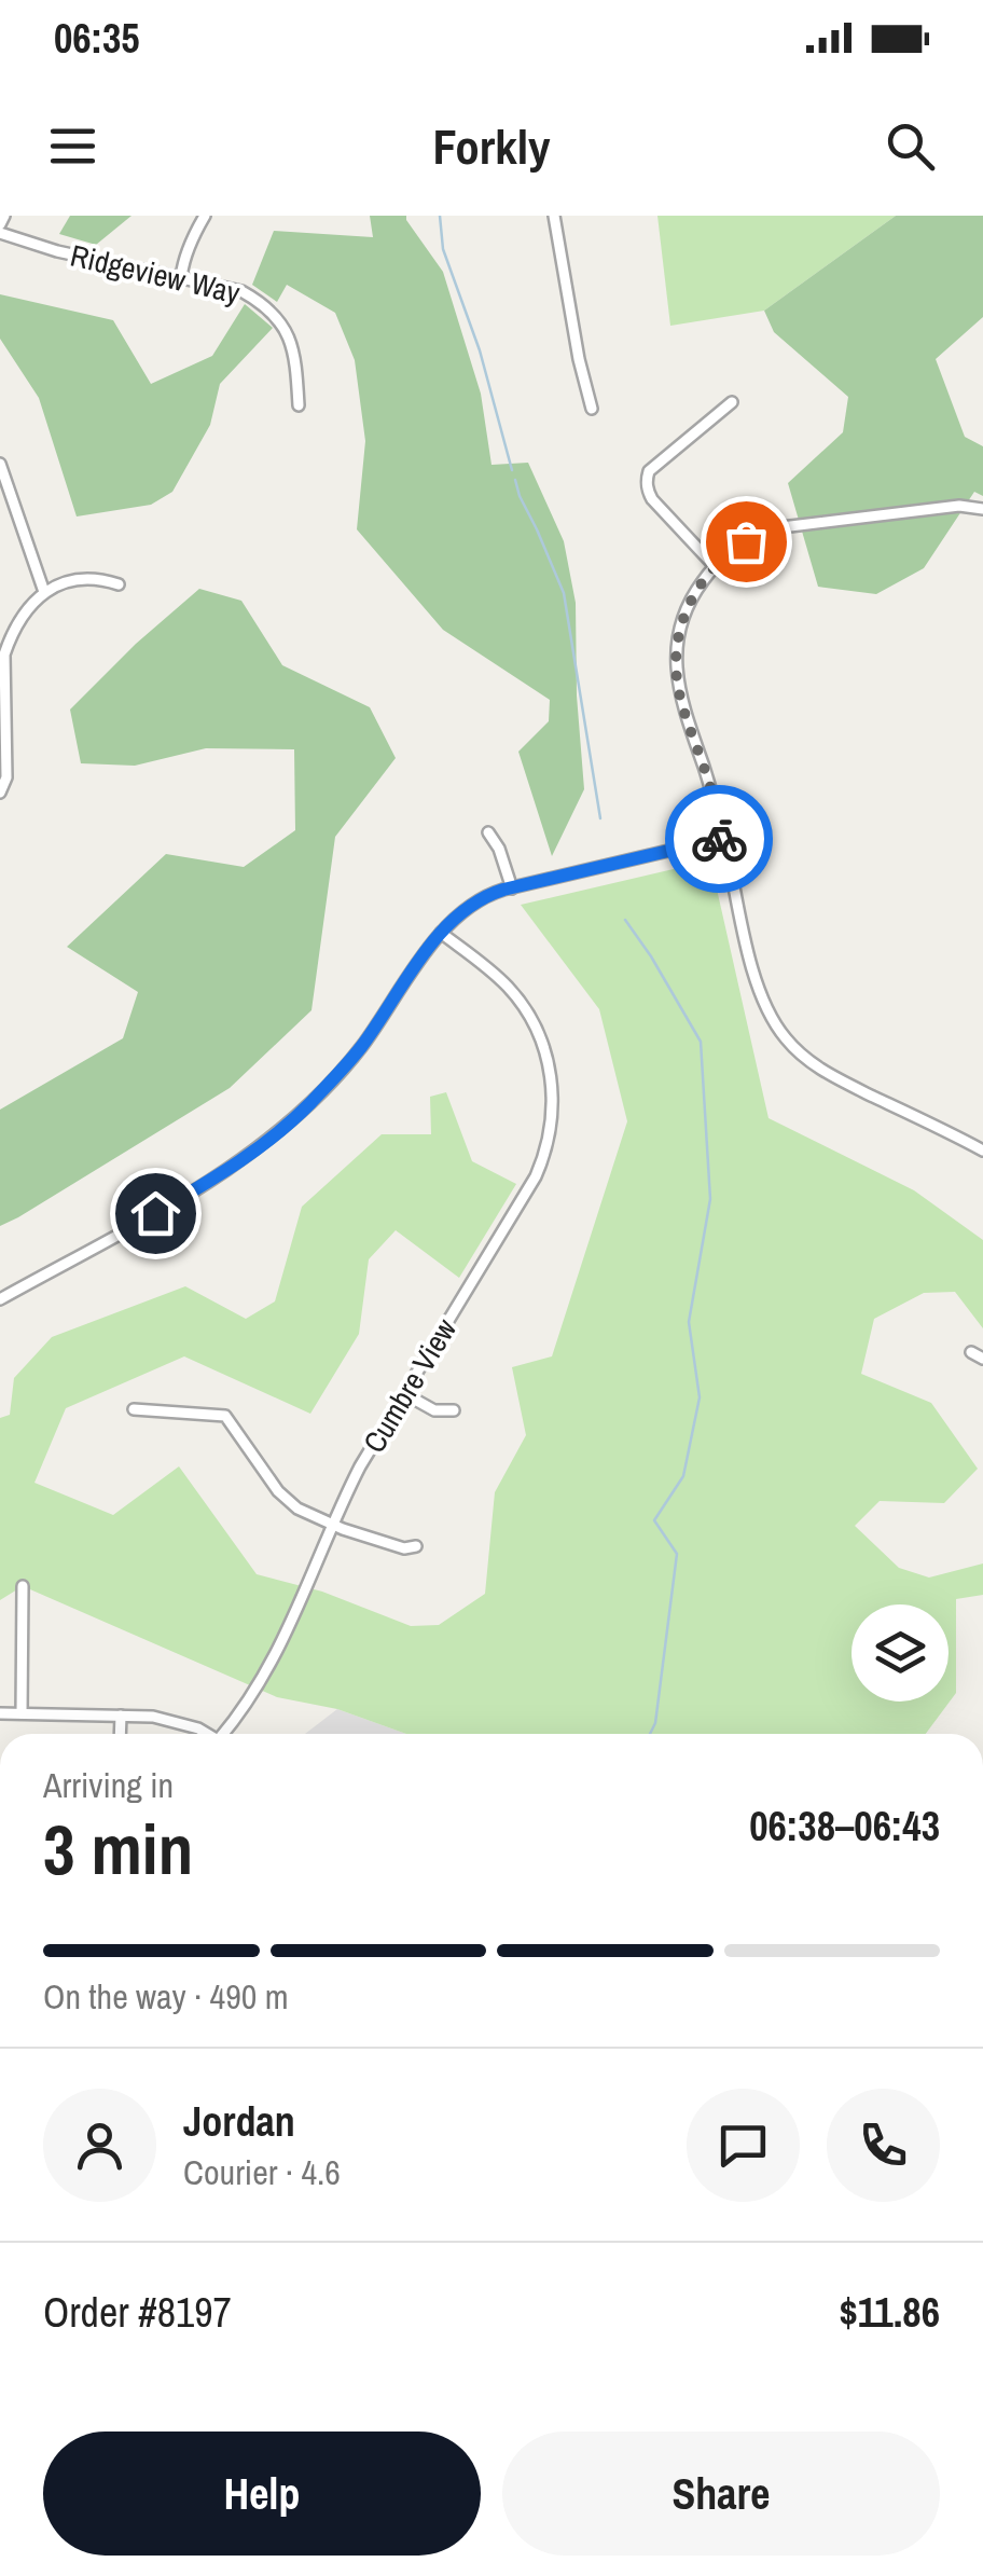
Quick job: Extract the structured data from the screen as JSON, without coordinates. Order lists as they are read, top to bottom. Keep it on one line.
{"streets":{"street":["Ridgeview Way","Cumbre View"]},"page":{"status":"06:35","header":"Forkly","heading":["3 min","Arriving in","06:38–06:43"],"panel":["Jordan","Courier · 4.6","Order #8197","$11.86"],"bar":"On the way · 490 m","buttons":["Help","Share"]}}
